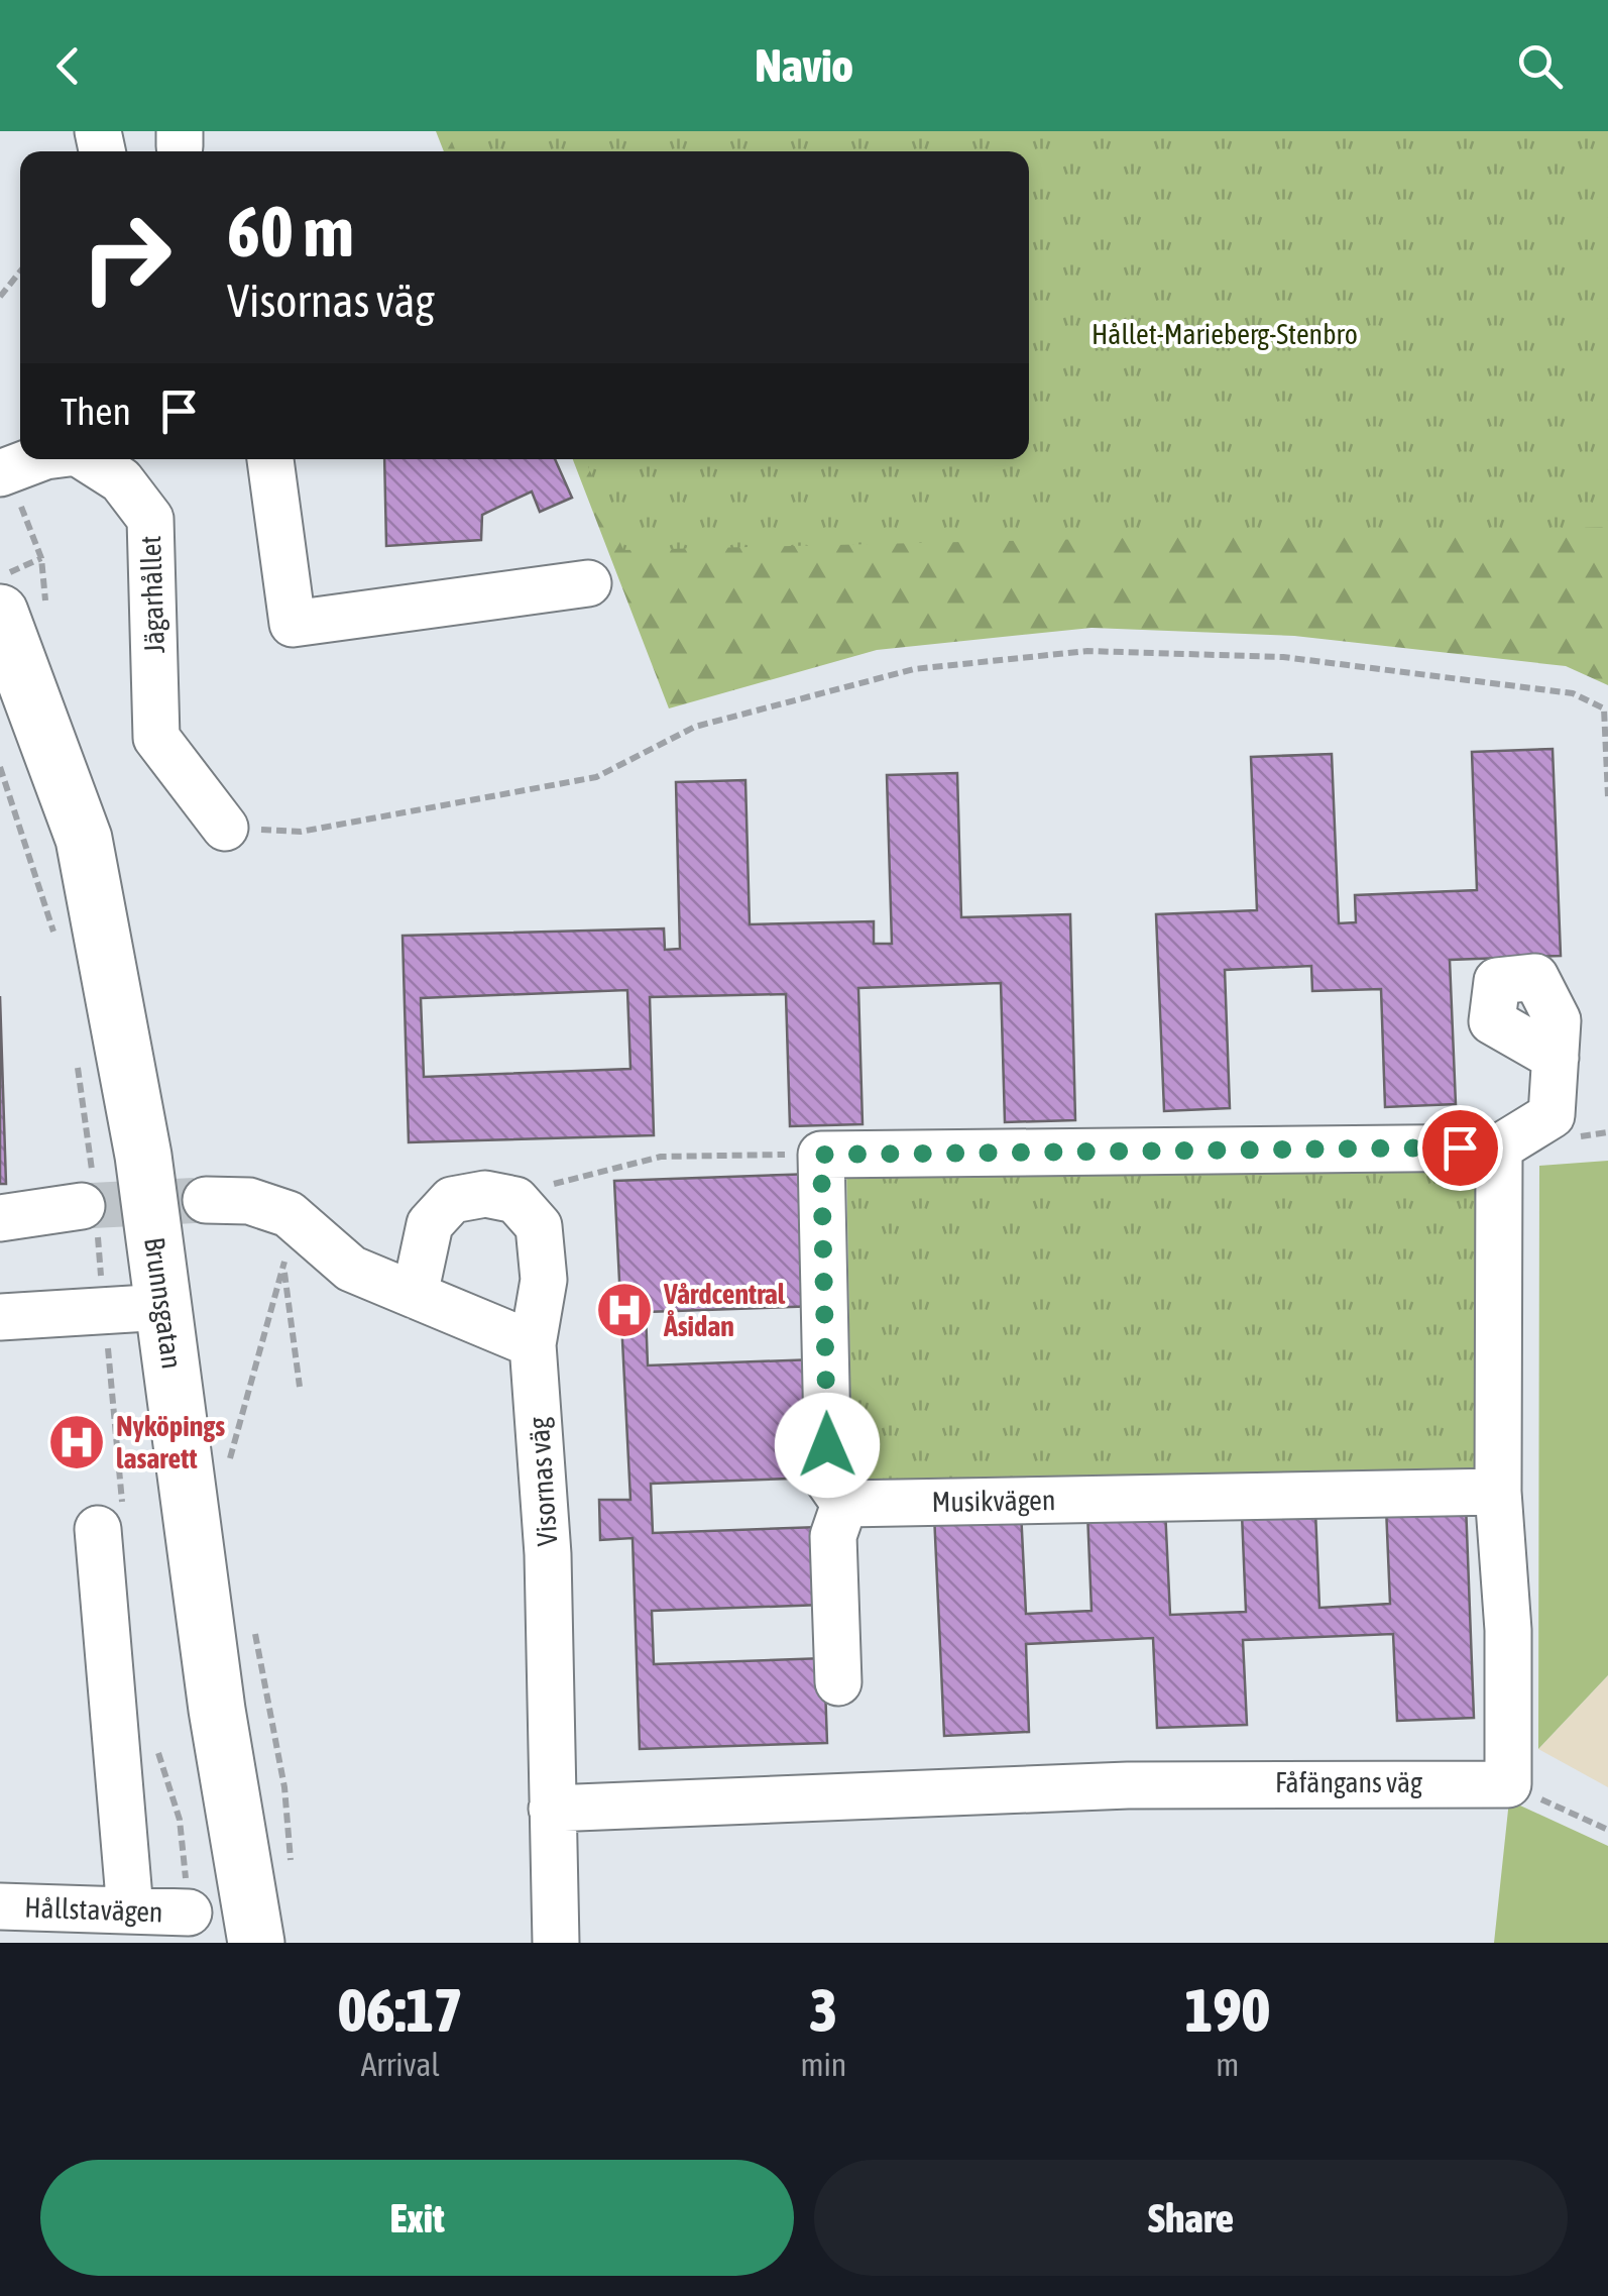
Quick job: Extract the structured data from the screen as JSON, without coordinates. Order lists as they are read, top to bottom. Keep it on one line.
{"streets":{"main road":["Brunnsgatan"],"street":["Jägarhållet","Visornas väg","Musikvägen","Fåfängans väg","Hållstavägen"]},"crossings":[["Visornas väg","Fåfängans väg"]],"parks":["Hållet-Marieberg-Stenbro"],"places":{"hospital":["Vårdcentral Åsidan","Nyköpings lasarett"]},"page":{"header":"Navio","turn":["60 m","Visornas väg"],"then":"Then","eta":["06:17","Arrival","3","min","190","m"],"buttons":["Exit","Share"]}}
